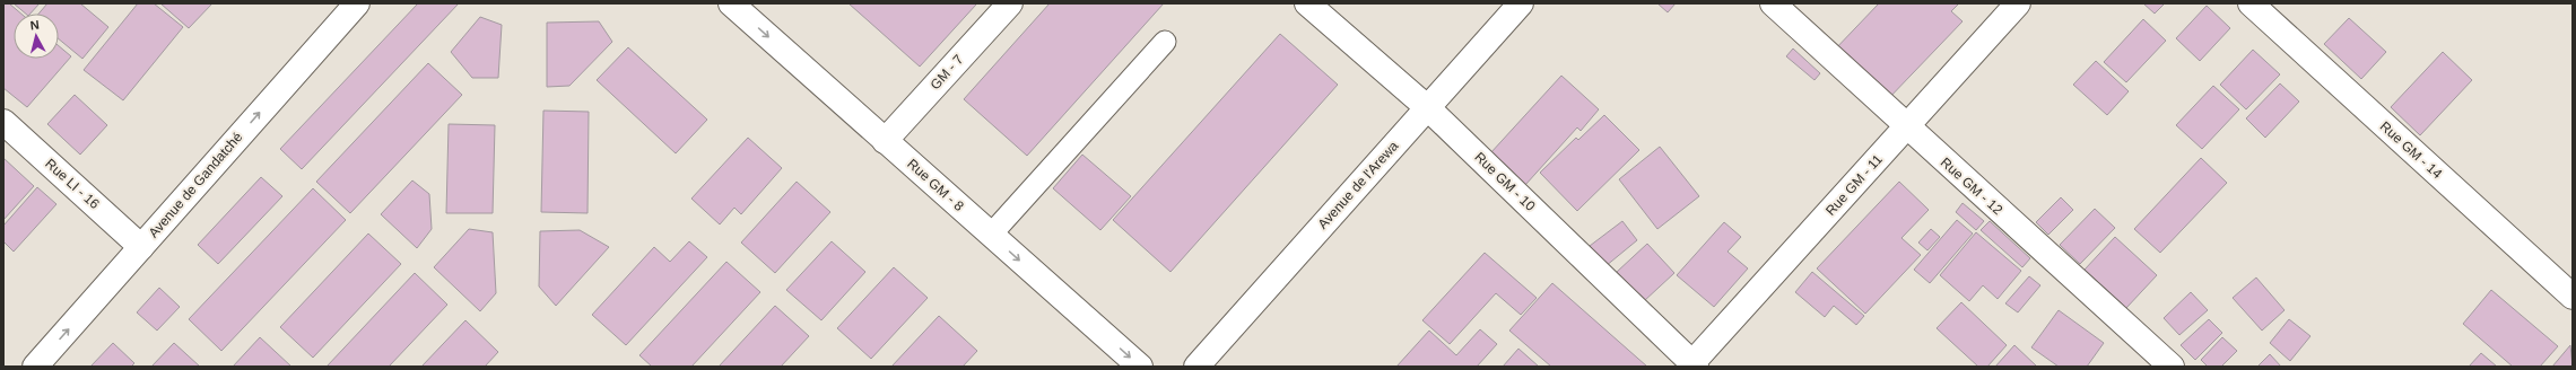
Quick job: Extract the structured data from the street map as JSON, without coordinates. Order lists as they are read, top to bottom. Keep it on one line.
{"streets":{"street":["GM - 7","Rue GM - 14","Rue GM - 10","Rue LI - 16","Avenue de Gandatché","Rue GM - 8","Avenue de l'Arewa","Rue GM - 11","Rue GM - 12"]},"crossings":[["GM - 7","Rue GM - 8"],["Rue GM - 10","Avenue de l'Arewa"],["Rue GM - 10","Rue GM - 11"],["Rue LI - 16","Avenue de Gandatché"],["Rue GM - 11","Rue GM - 12"]],"one_way":["Avenue de Gandatché","Rue GM - 8"],"north":"top"}
